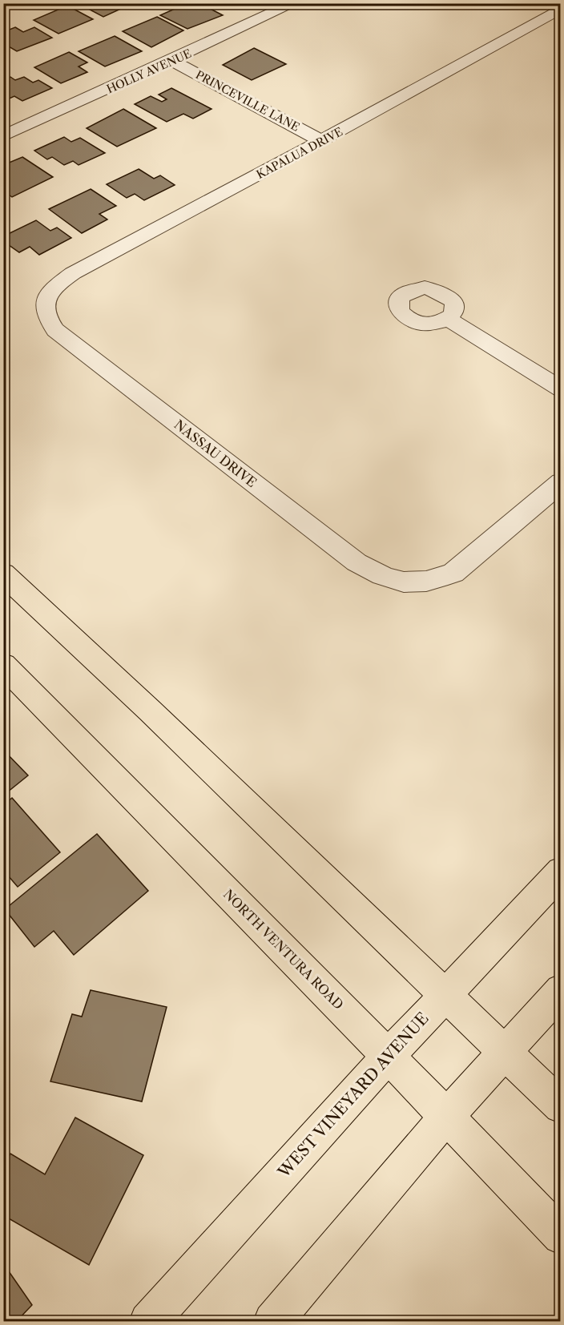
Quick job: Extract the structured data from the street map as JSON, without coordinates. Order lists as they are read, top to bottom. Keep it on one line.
{"streets":{"main road":["NORTH VENTURA ROAD","WEST VINEYARD AVENUE"],"street":["HOLLY AVENUE","PRINCEVILLE LANE","KAPALUA DRIVE","NASSAU DRIVE"]},"crossings":[["HOLLY AVENUE","PRINCEVILLE LANE"],["PRINCEVILLE LANE","KAPALUA DRIVE"],["KAPALUA DRIVE","NASSAU DRIVE"],["NORTH VENTURA ROAD","WEST VINEYARD AVENUE"]]}
